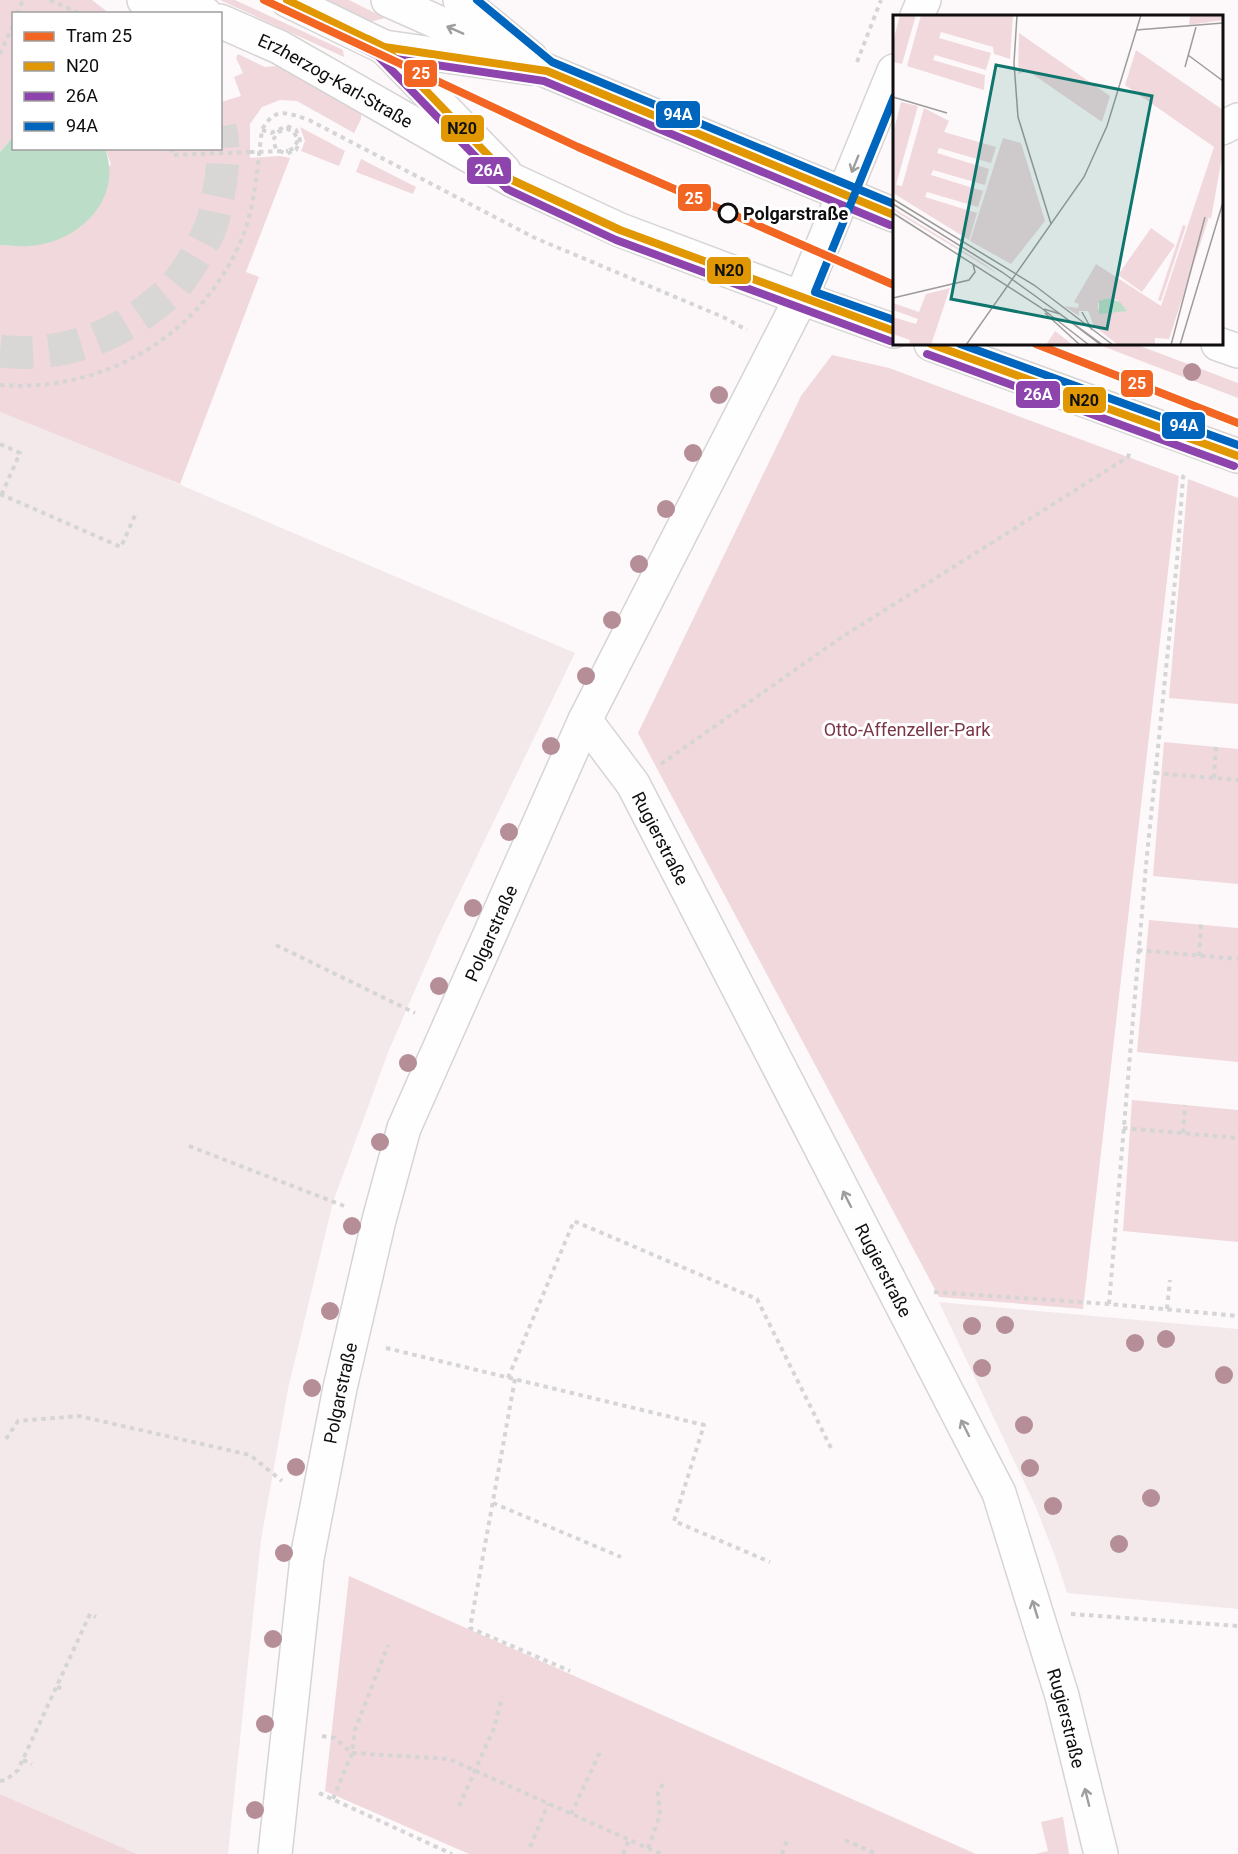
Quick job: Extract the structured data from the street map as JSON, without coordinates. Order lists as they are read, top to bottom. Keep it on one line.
{"streets":{"main road":["Erzherzog-Karl-Straße","Rugierstraße","Polgarstraße"]},"crossings":[["Erzherzog-Karl-Straße","Polgarstraße"],["Rugierstraße","Polgarstraße"]],"one_way":["Rugierstraße"],"parks":["Otto-Affenzeller-Park"],"places":["Polgarstraße"],"lines":["tram line 25","transit line N20","transit line 94A","transit line 26A"],"legend":["Tram 25","N20","26A","94A"]}
